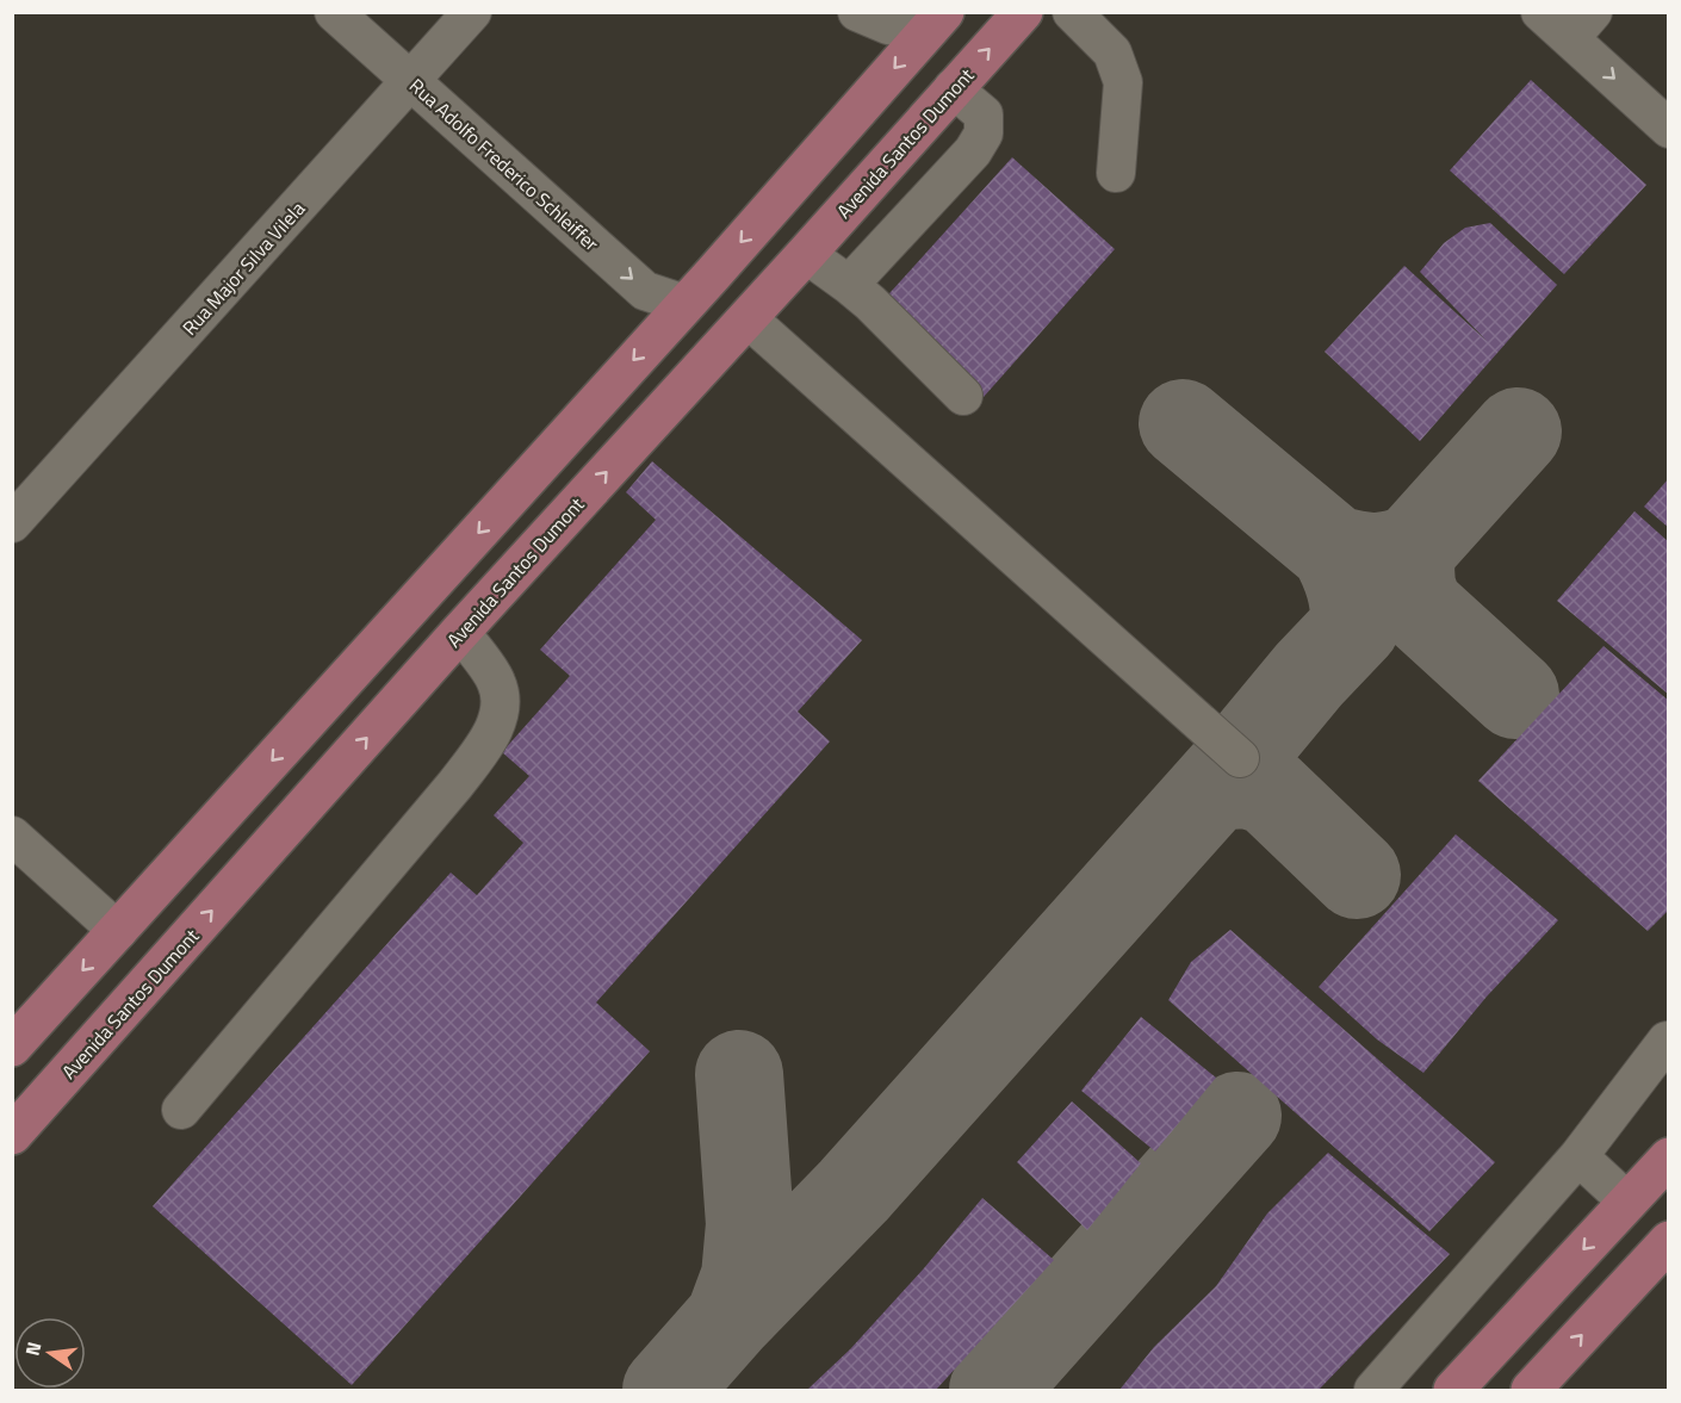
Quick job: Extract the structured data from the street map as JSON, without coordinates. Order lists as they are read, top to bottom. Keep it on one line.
{"streets":{"main road":["Avenida Santos Dumont"],"street":["Rua Adolfo Frederico Schleiffer","Rua Major Silva Vilela"]},"crossings":[["Rua Adolfo Frederico Schleiffer","Rua Major Silva Vilela"]],"one_way":["Rua Adolfo Frederico Schleiffer"],"north":"left"}
